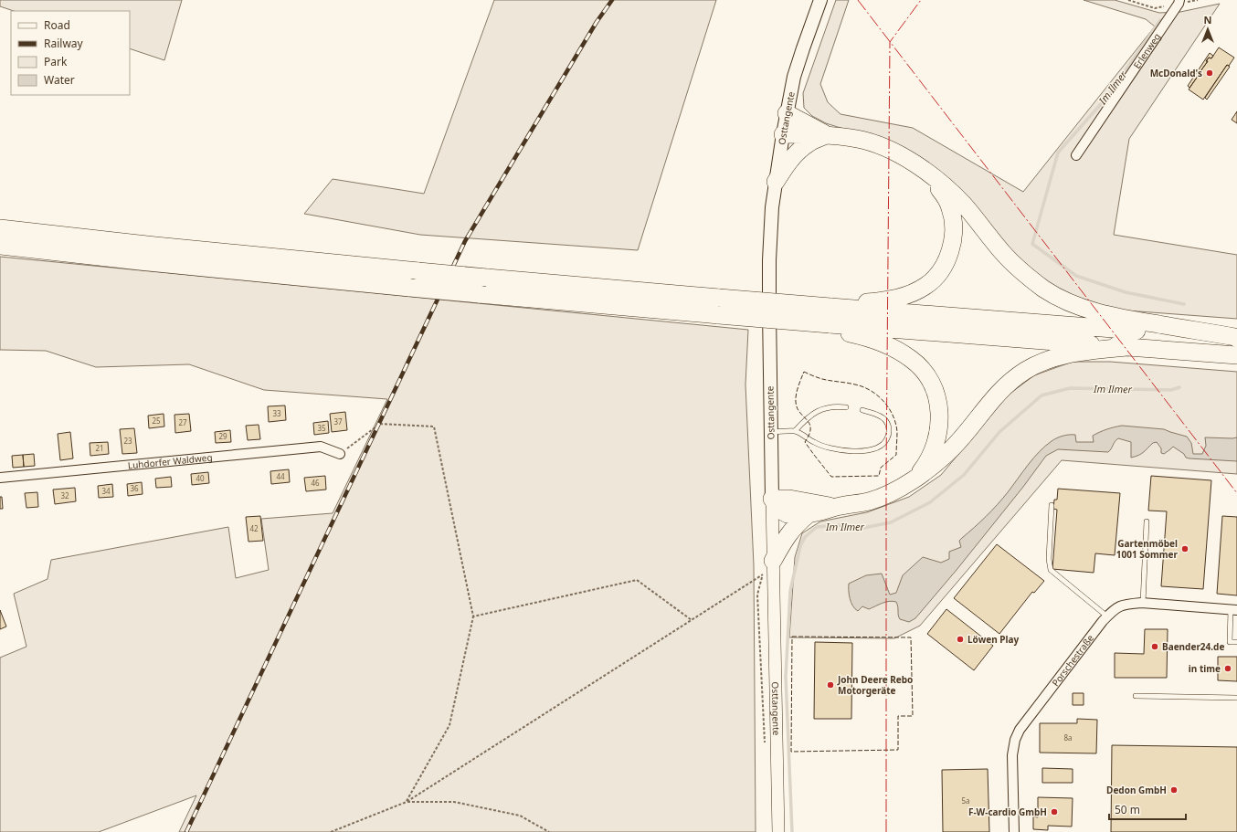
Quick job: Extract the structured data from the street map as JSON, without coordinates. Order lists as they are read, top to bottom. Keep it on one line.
{"streets":{"main road":["Osttangente"],"street":["Erlenweg","Luhdorfer Waldweg","Porschestraße"]},"water":["Im Ilmer"],"places":["McDonald's","Gartenmöbel 1001 Sommer","Löwen Play","Baender24.de","in time","John Deere Rebo Motorgeräte","Dedon GmbH","F-W-cardio GmbH"],"house_numbers":["33","25","37","27","35","29","23","21","44","40","46","36","34","32","42","8a","5a"],"legend":["Road","Railway","Park","Water"],"scale_bar":"50 m","north":"top"}
